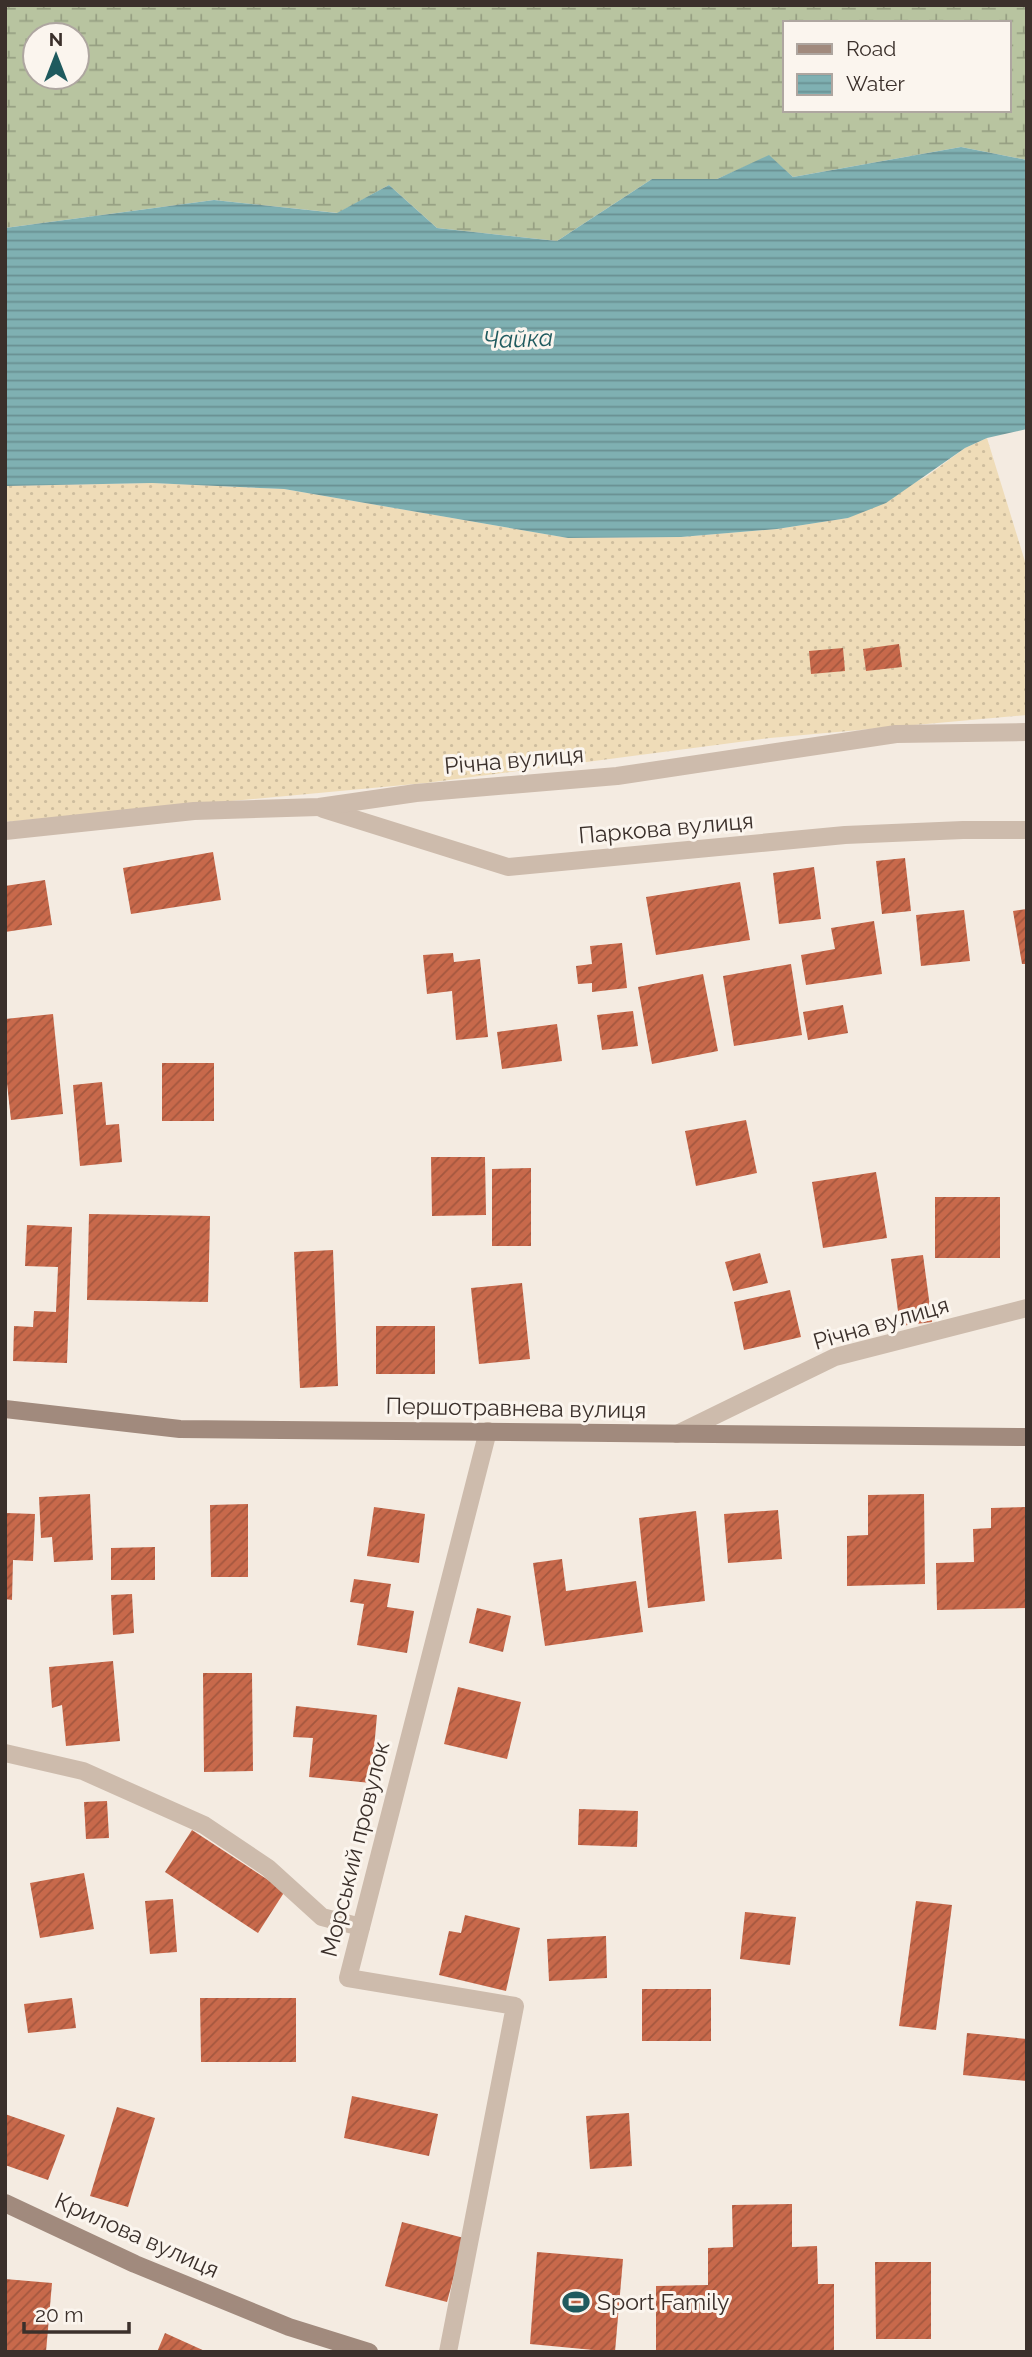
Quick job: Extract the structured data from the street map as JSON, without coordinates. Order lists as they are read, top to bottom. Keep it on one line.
{"streets":{"street":["Річна вулиця","Паркова вулиця","Першотравнева вулиця","Морський провулок","Крилова вулиця"]},"crossings":[["Річна вулиця","Паркова вулиця"],["Річна вулиця","Першотравнева вулиця"],["Першотравнева вулиця","Морський провулок"]],"water":["Чайка"],"places":{"sports":["Sport Family"]},"legend":["Road","Water"],"scale_bar":"20 m","north":"top"}
